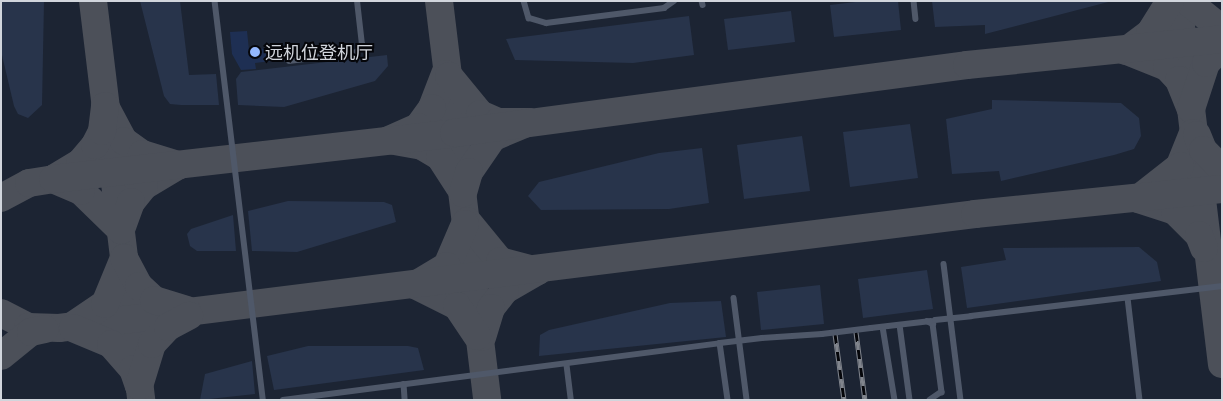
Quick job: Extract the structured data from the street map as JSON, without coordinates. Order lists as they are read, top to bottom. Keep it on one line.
{"places":["远机位登机厅"]}
